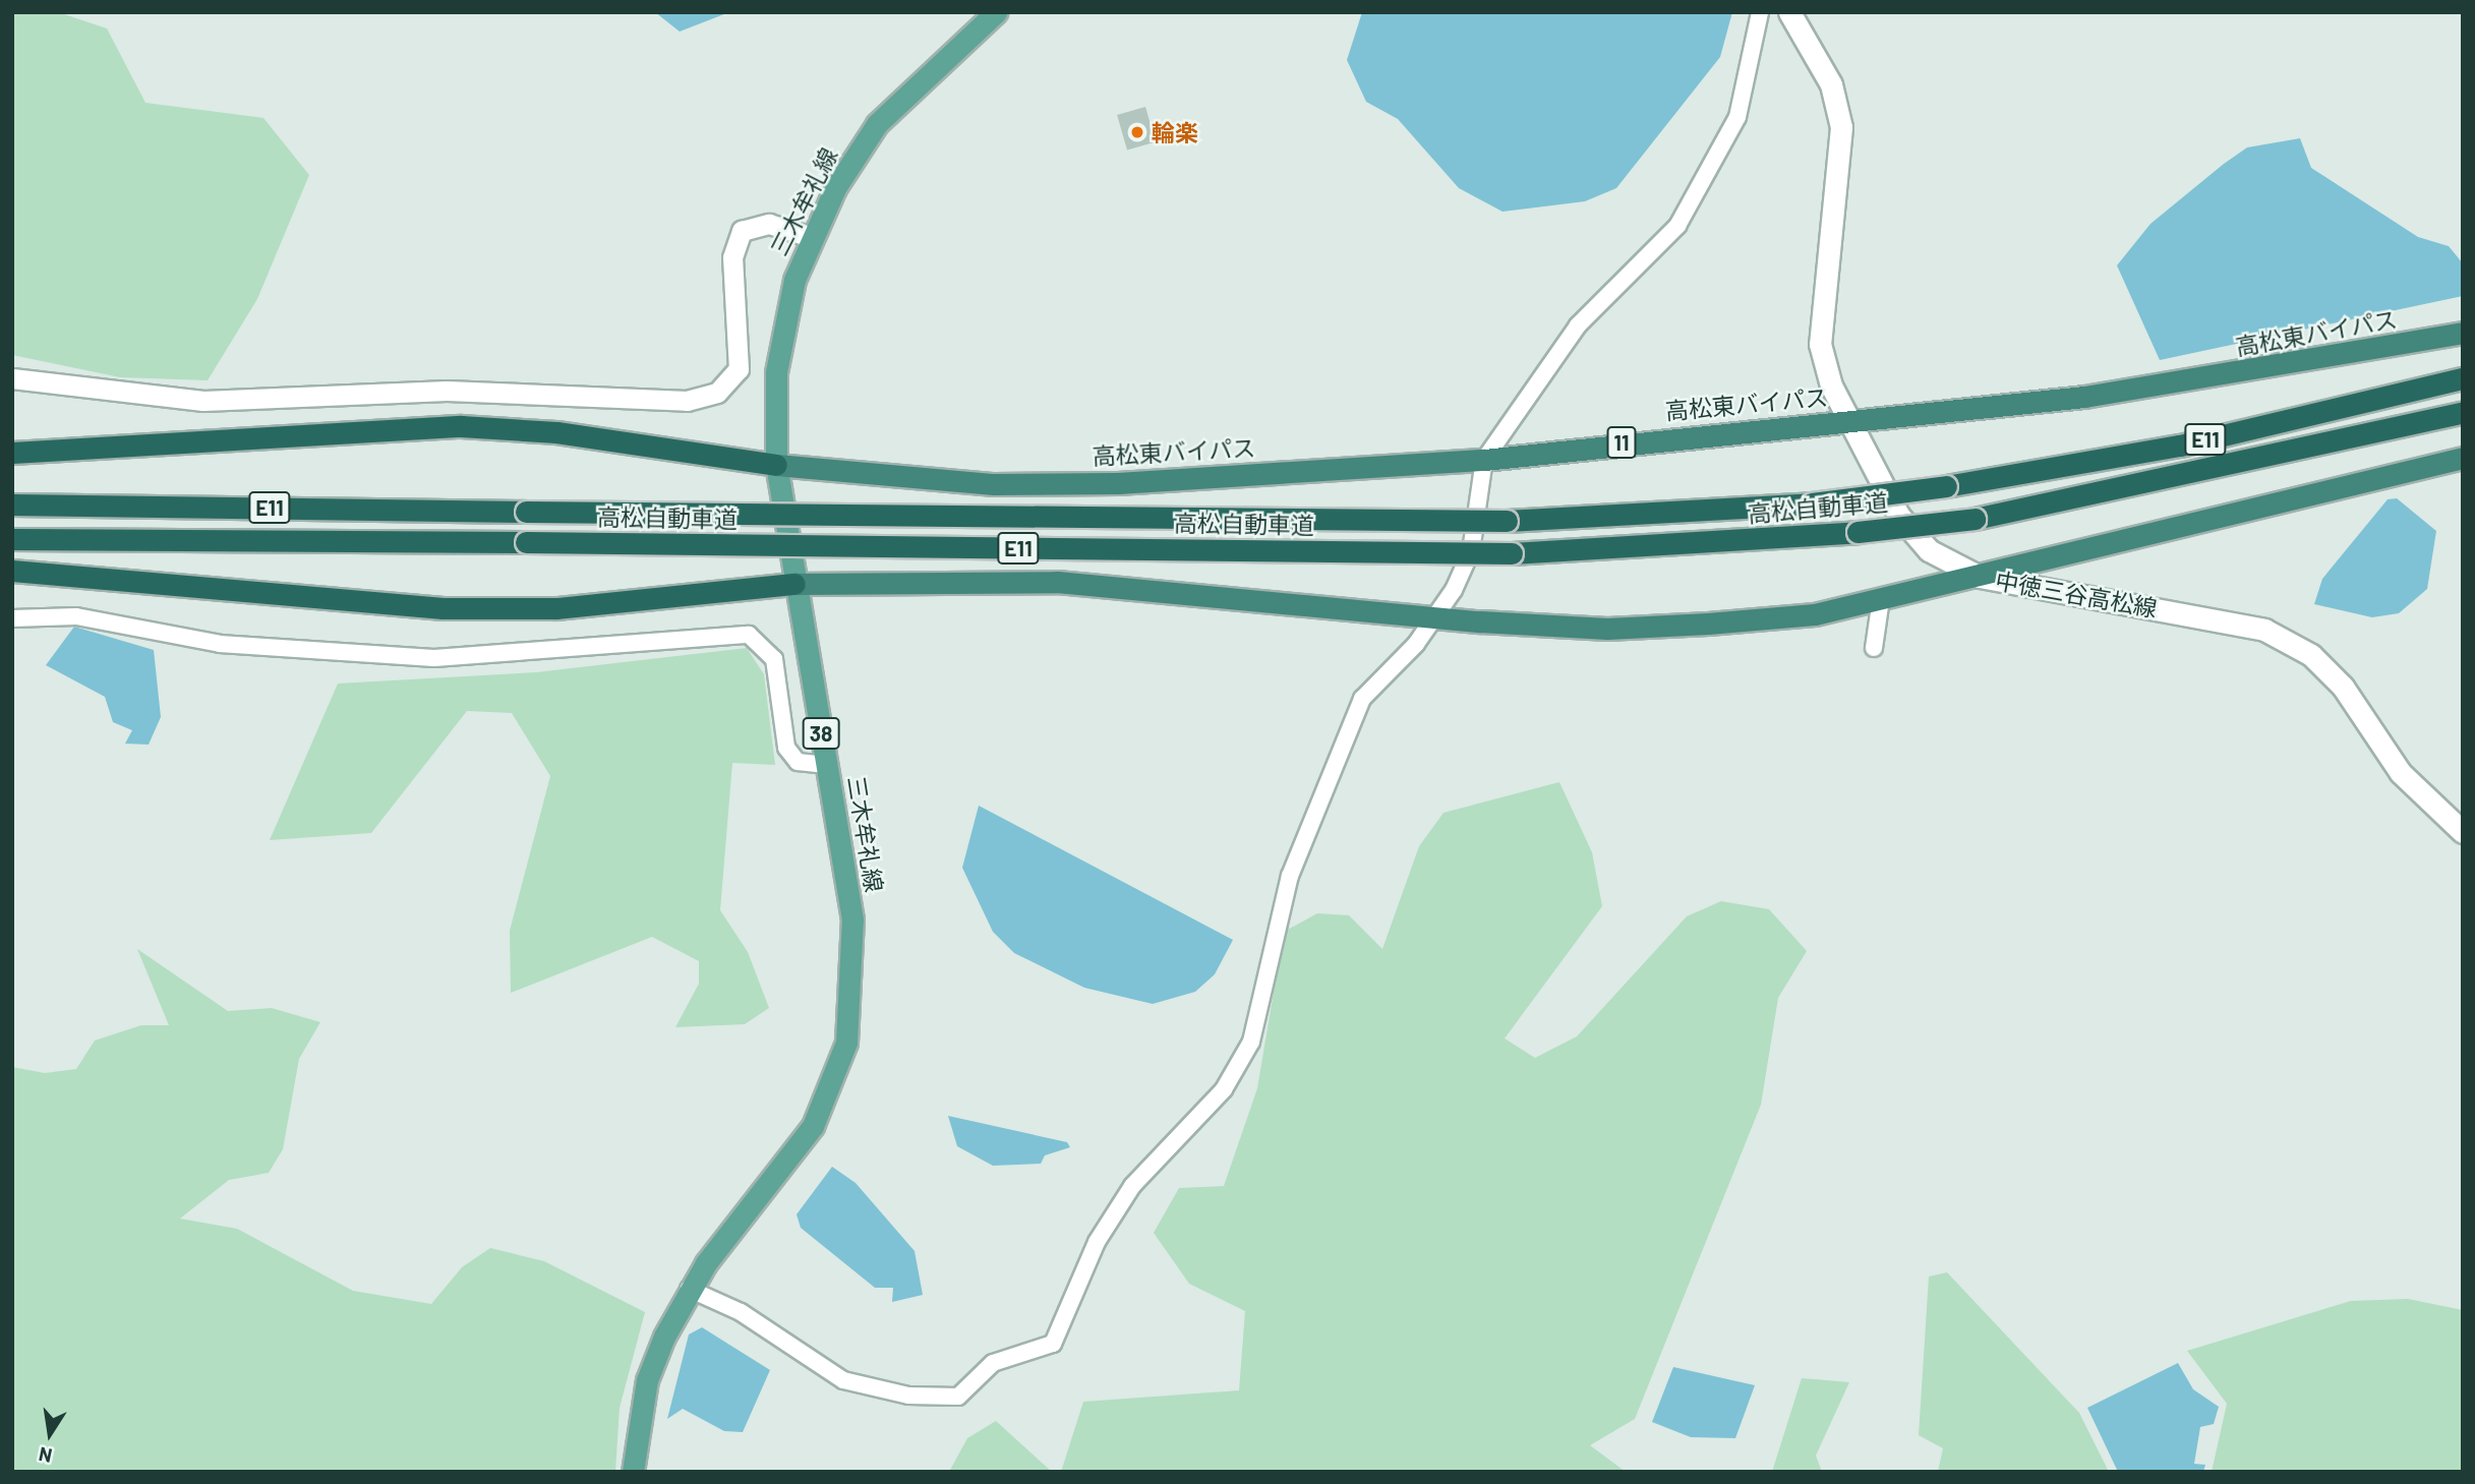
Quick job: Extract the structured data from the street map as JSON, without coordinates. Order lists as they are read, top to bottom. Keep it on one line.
{"streets":{"highway":["高松東バイパス","E11","11","高松自動車道"],"main road":["三木牟礼線","中徳三谷高松線","38"]},"crossings":[["三木牟礼線","高松東バイパス"],["高松東バイパス","中徳三谷高松線"]],"places":["輪楽"],"north":"bottom"}
